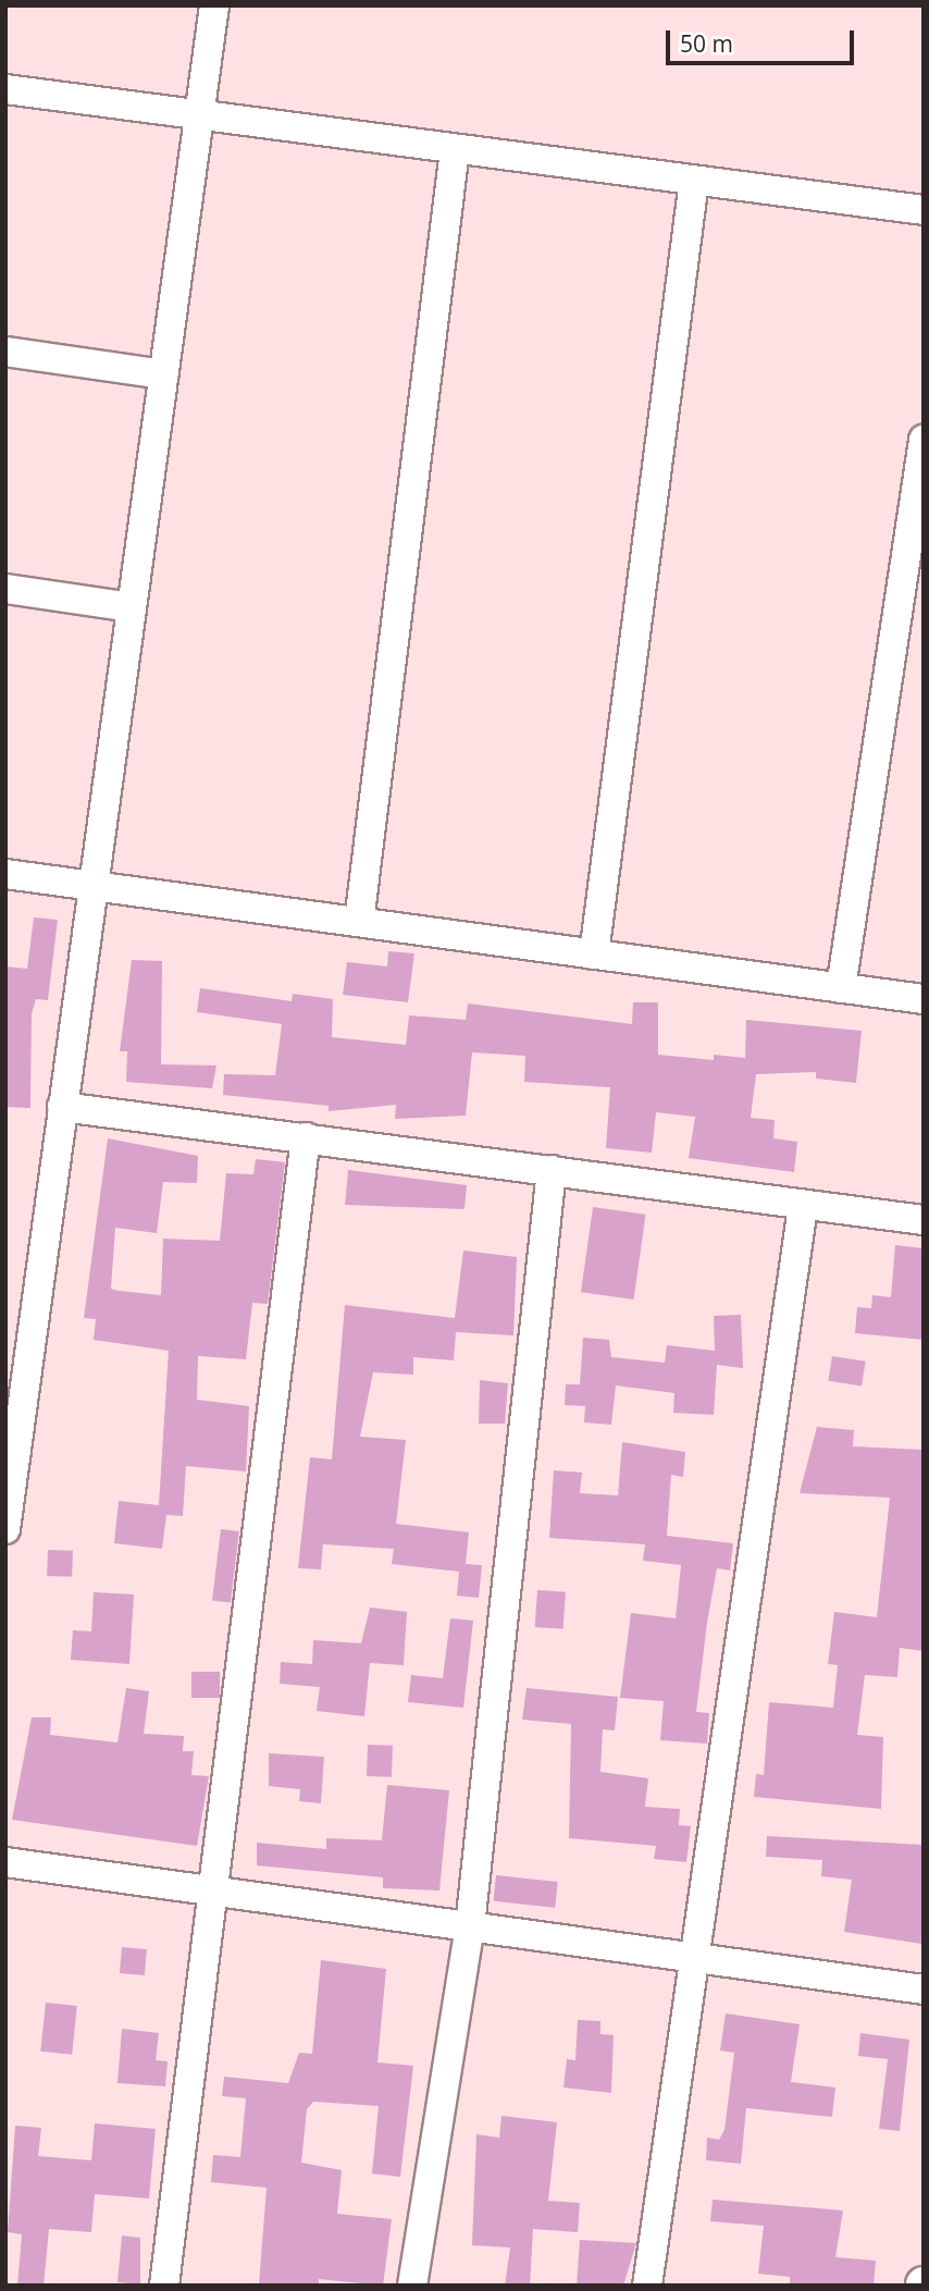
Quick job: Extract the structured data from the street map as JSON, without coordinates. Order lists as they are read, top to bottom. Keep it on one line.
{"scale_bar":"50 m"}
